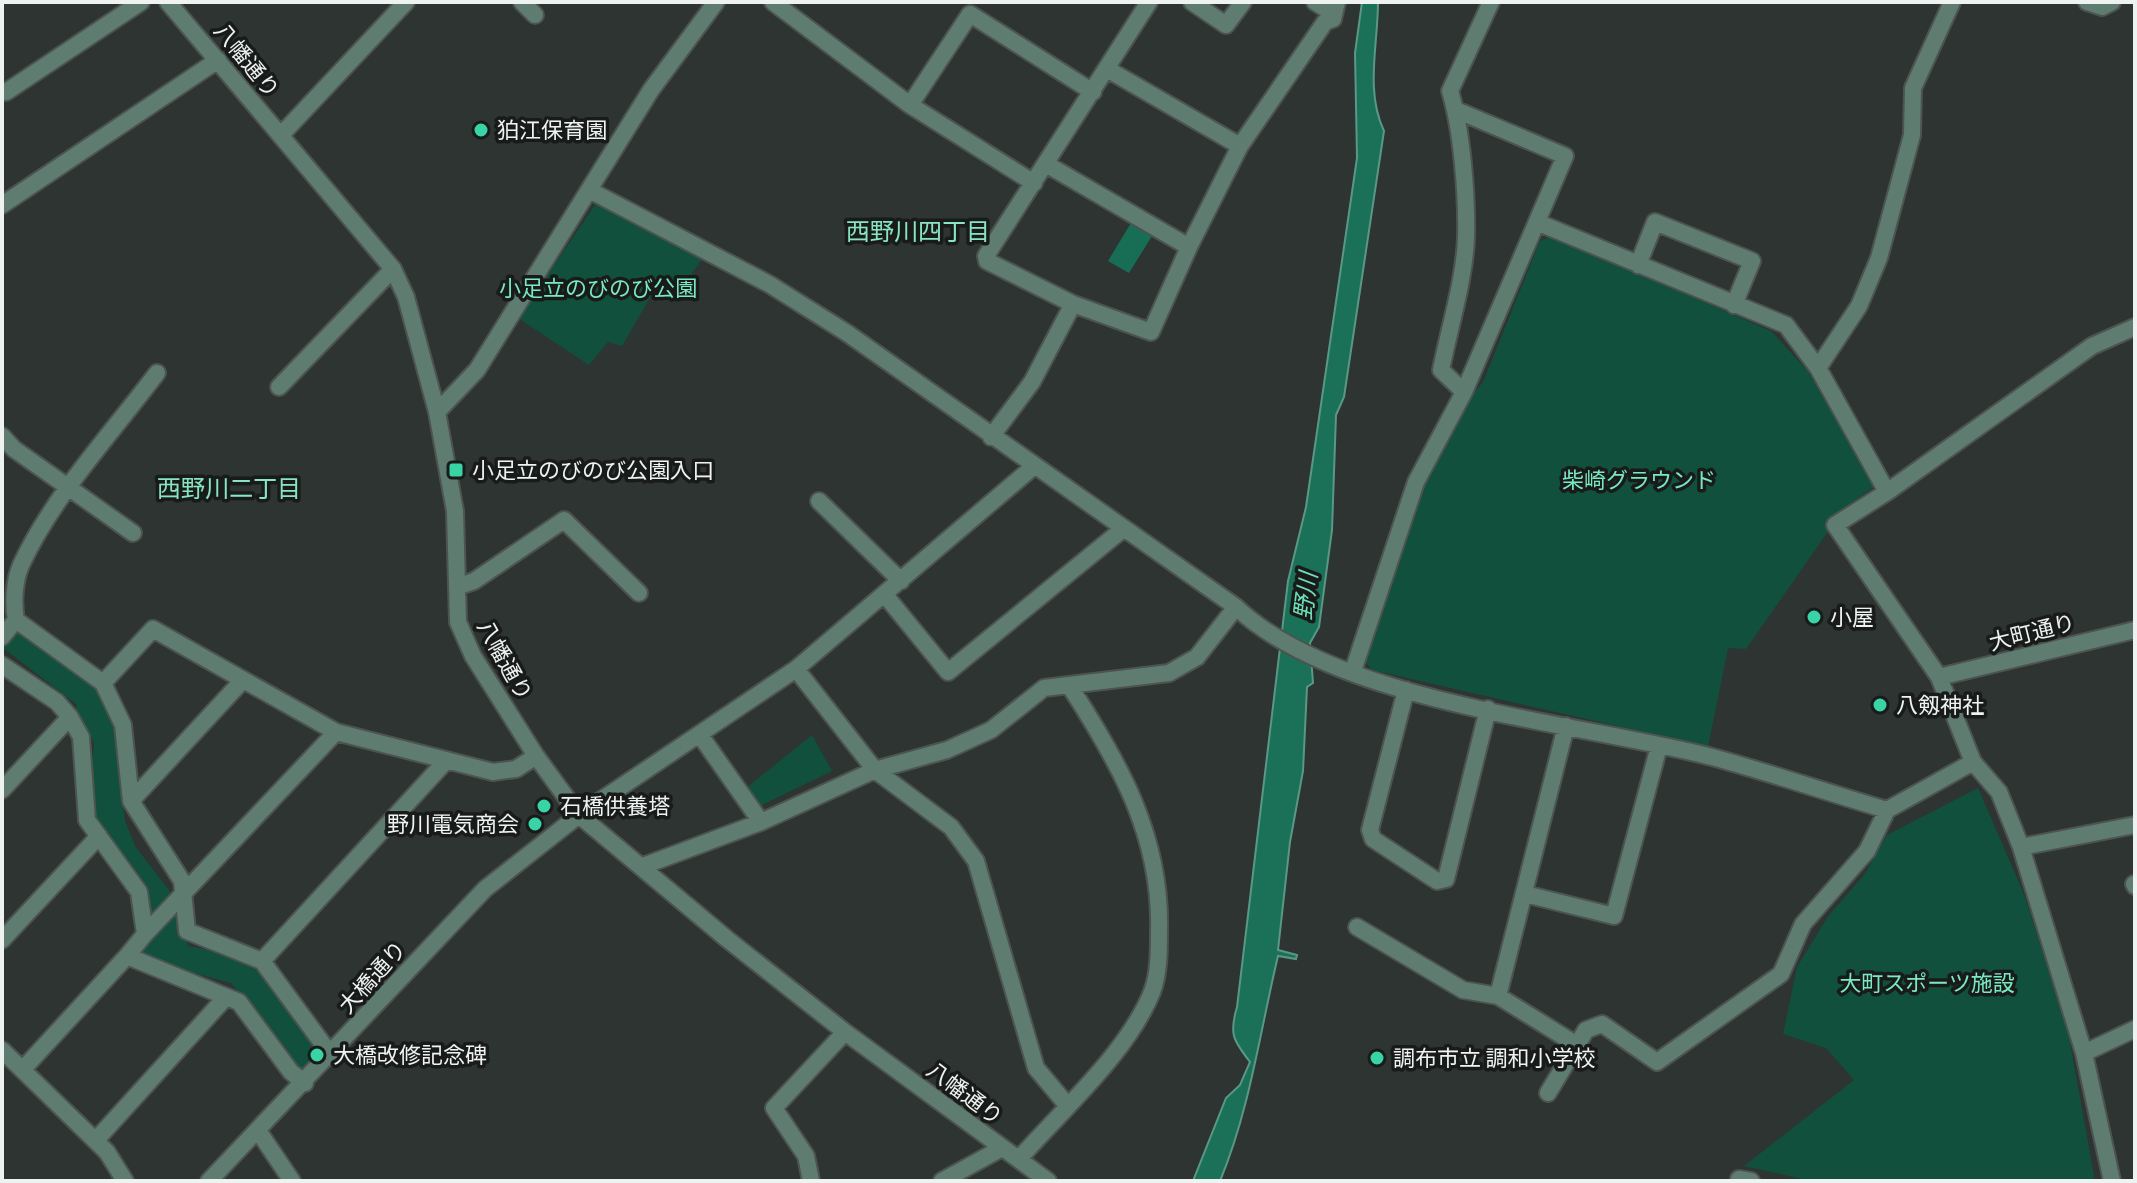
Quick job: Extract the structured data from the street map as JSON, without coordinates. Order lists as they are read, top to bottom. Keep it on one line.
{"streets":{"street":["八幡通り","大町通り","大橋通り"]},"crossings":[["八幡通り","大橋通り"]],"districts":["西野川四丁目","西野川二丁目"],"water":["野川"],"parks":["小足立のびのび公園","柴崎グラウンド","大町スポーツ施設"],"places":{"other":["狛江保育園","小屋","八剱神社","石橋供養塔","野川電気商会","大橋改修記念碑","調布市立 調和小学校"],"transit":["小足立のびのび公園入口"]}}
